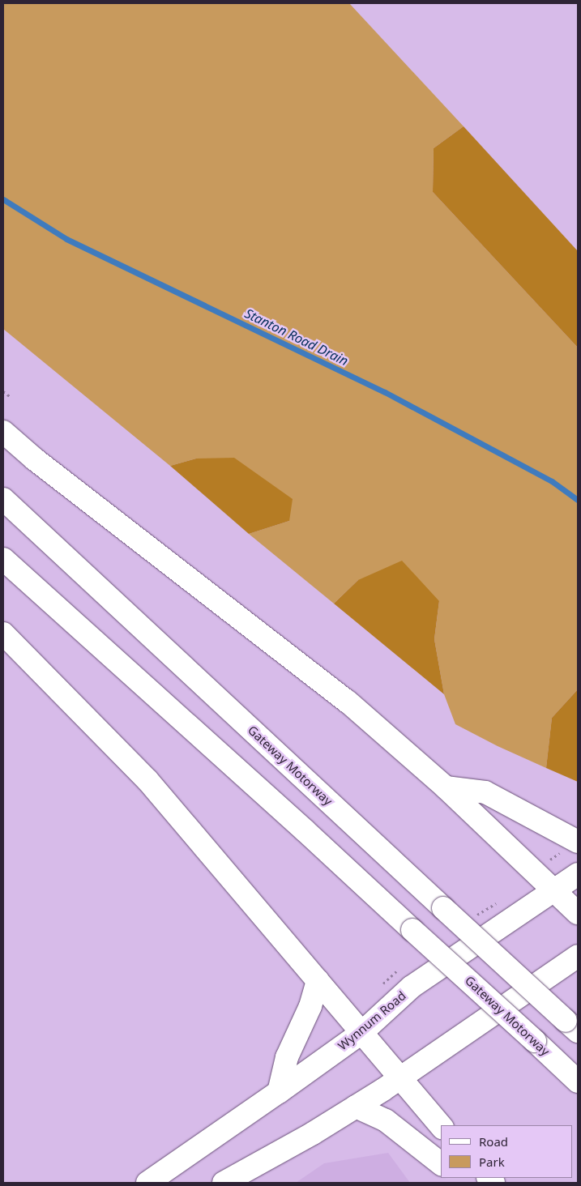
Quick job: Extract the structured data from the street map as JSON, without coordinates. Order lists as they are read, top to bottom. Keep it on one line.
{"streets":{"main road":["Gateway Motorway","Wynnum Road"]},"water":["Stanton Road Drain"],"legend":["Road","Park"]}
